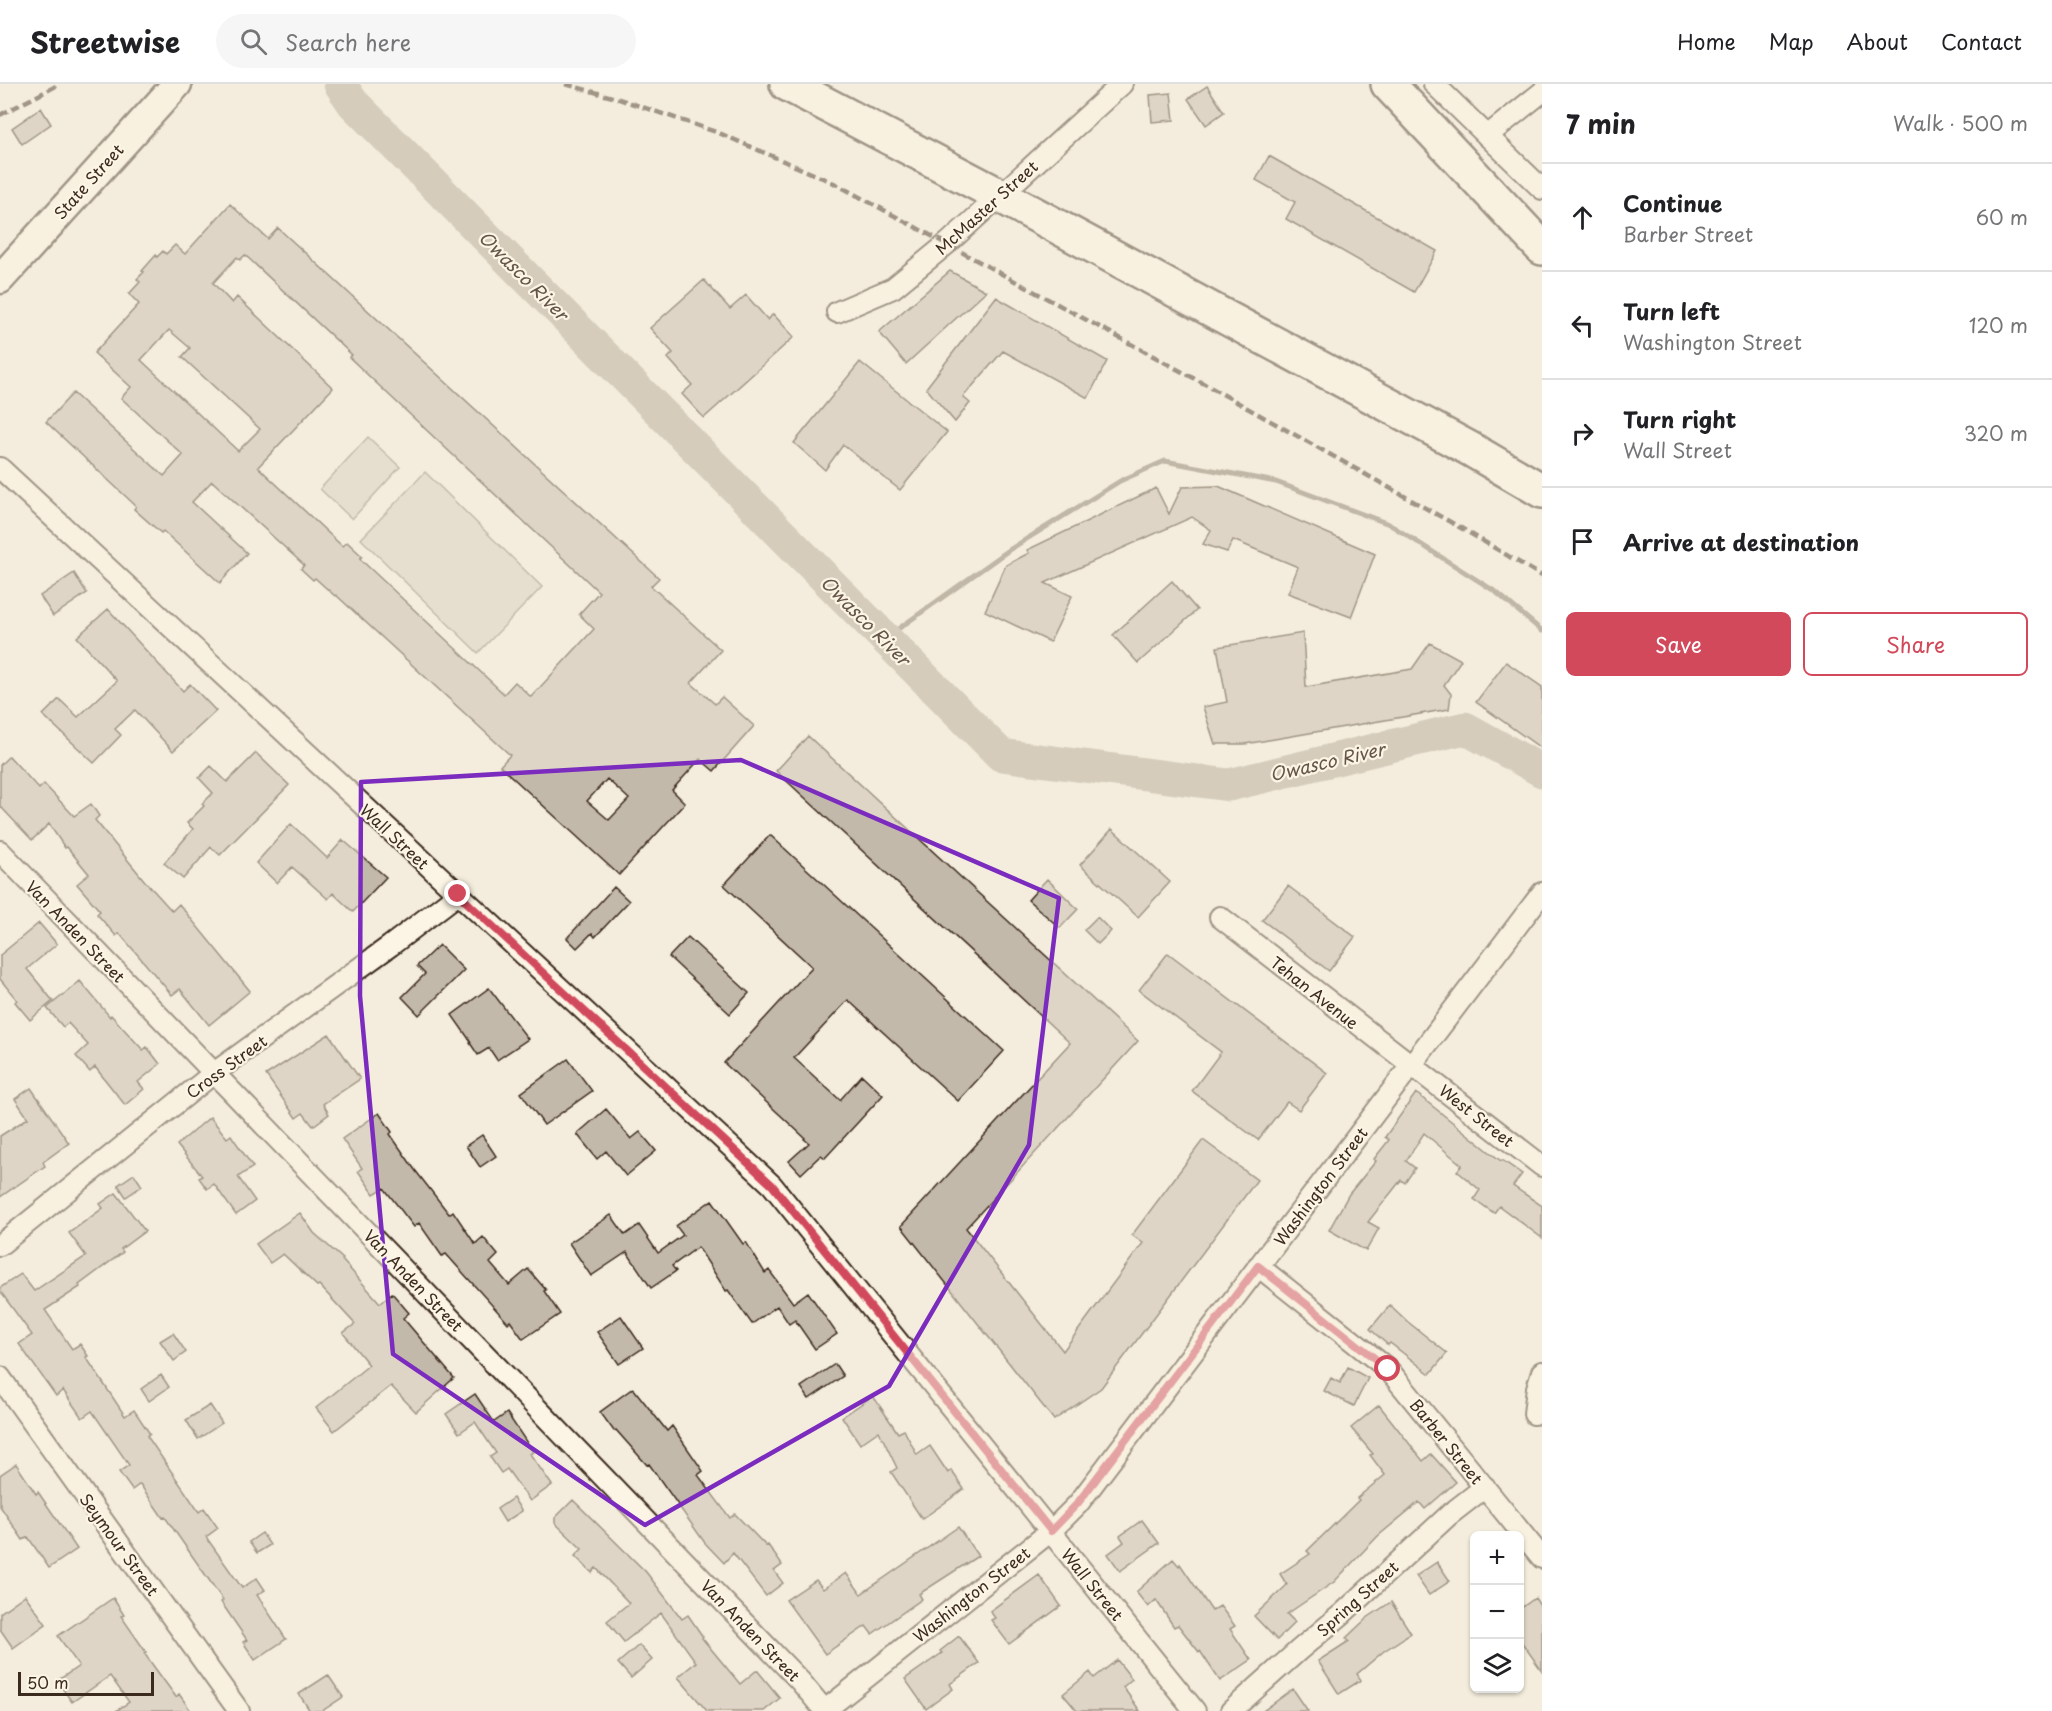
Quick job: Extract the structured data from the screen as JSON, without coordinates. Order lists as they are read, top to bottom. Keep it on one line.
{"streets":{"main road":["State Street"],"street":["McMaster Street","Wall Street","Van Anden Street","Tehan Avenue","Cross Street","West Street","Washington Street","Barber Street","Seymour Street","Spring Street"]},"crossings":[["Wall Street","Cross Street"],["Wall Street","Washington Street"],["Van Anden Street","Cross Street"],["Van Anden Street","Washington Street"],["Tehan Avenue","West Street"],["Tehan Avenue","Washington Street"],["West Street","Washington Street"],["Washington Street","Barber Street"],["Barber Street","Spring Street"]],"water":["Owasco River"],"scale_bar":"50 m","page":{"header":"Streetwise","search":"Search here","nav":["Home","Map","About","Contact"],"heading":["7 min","Walk · 500 m"],"list":[["Continue","Barber Street","60 m"],["Turn left","Washington Street","120 m"],["Turn right","Wall Street","320 m"],"Arrive at destination"],"buttons":["Save","Share"],"map_buttons":["+","−"],"scale":"50 m"}}
